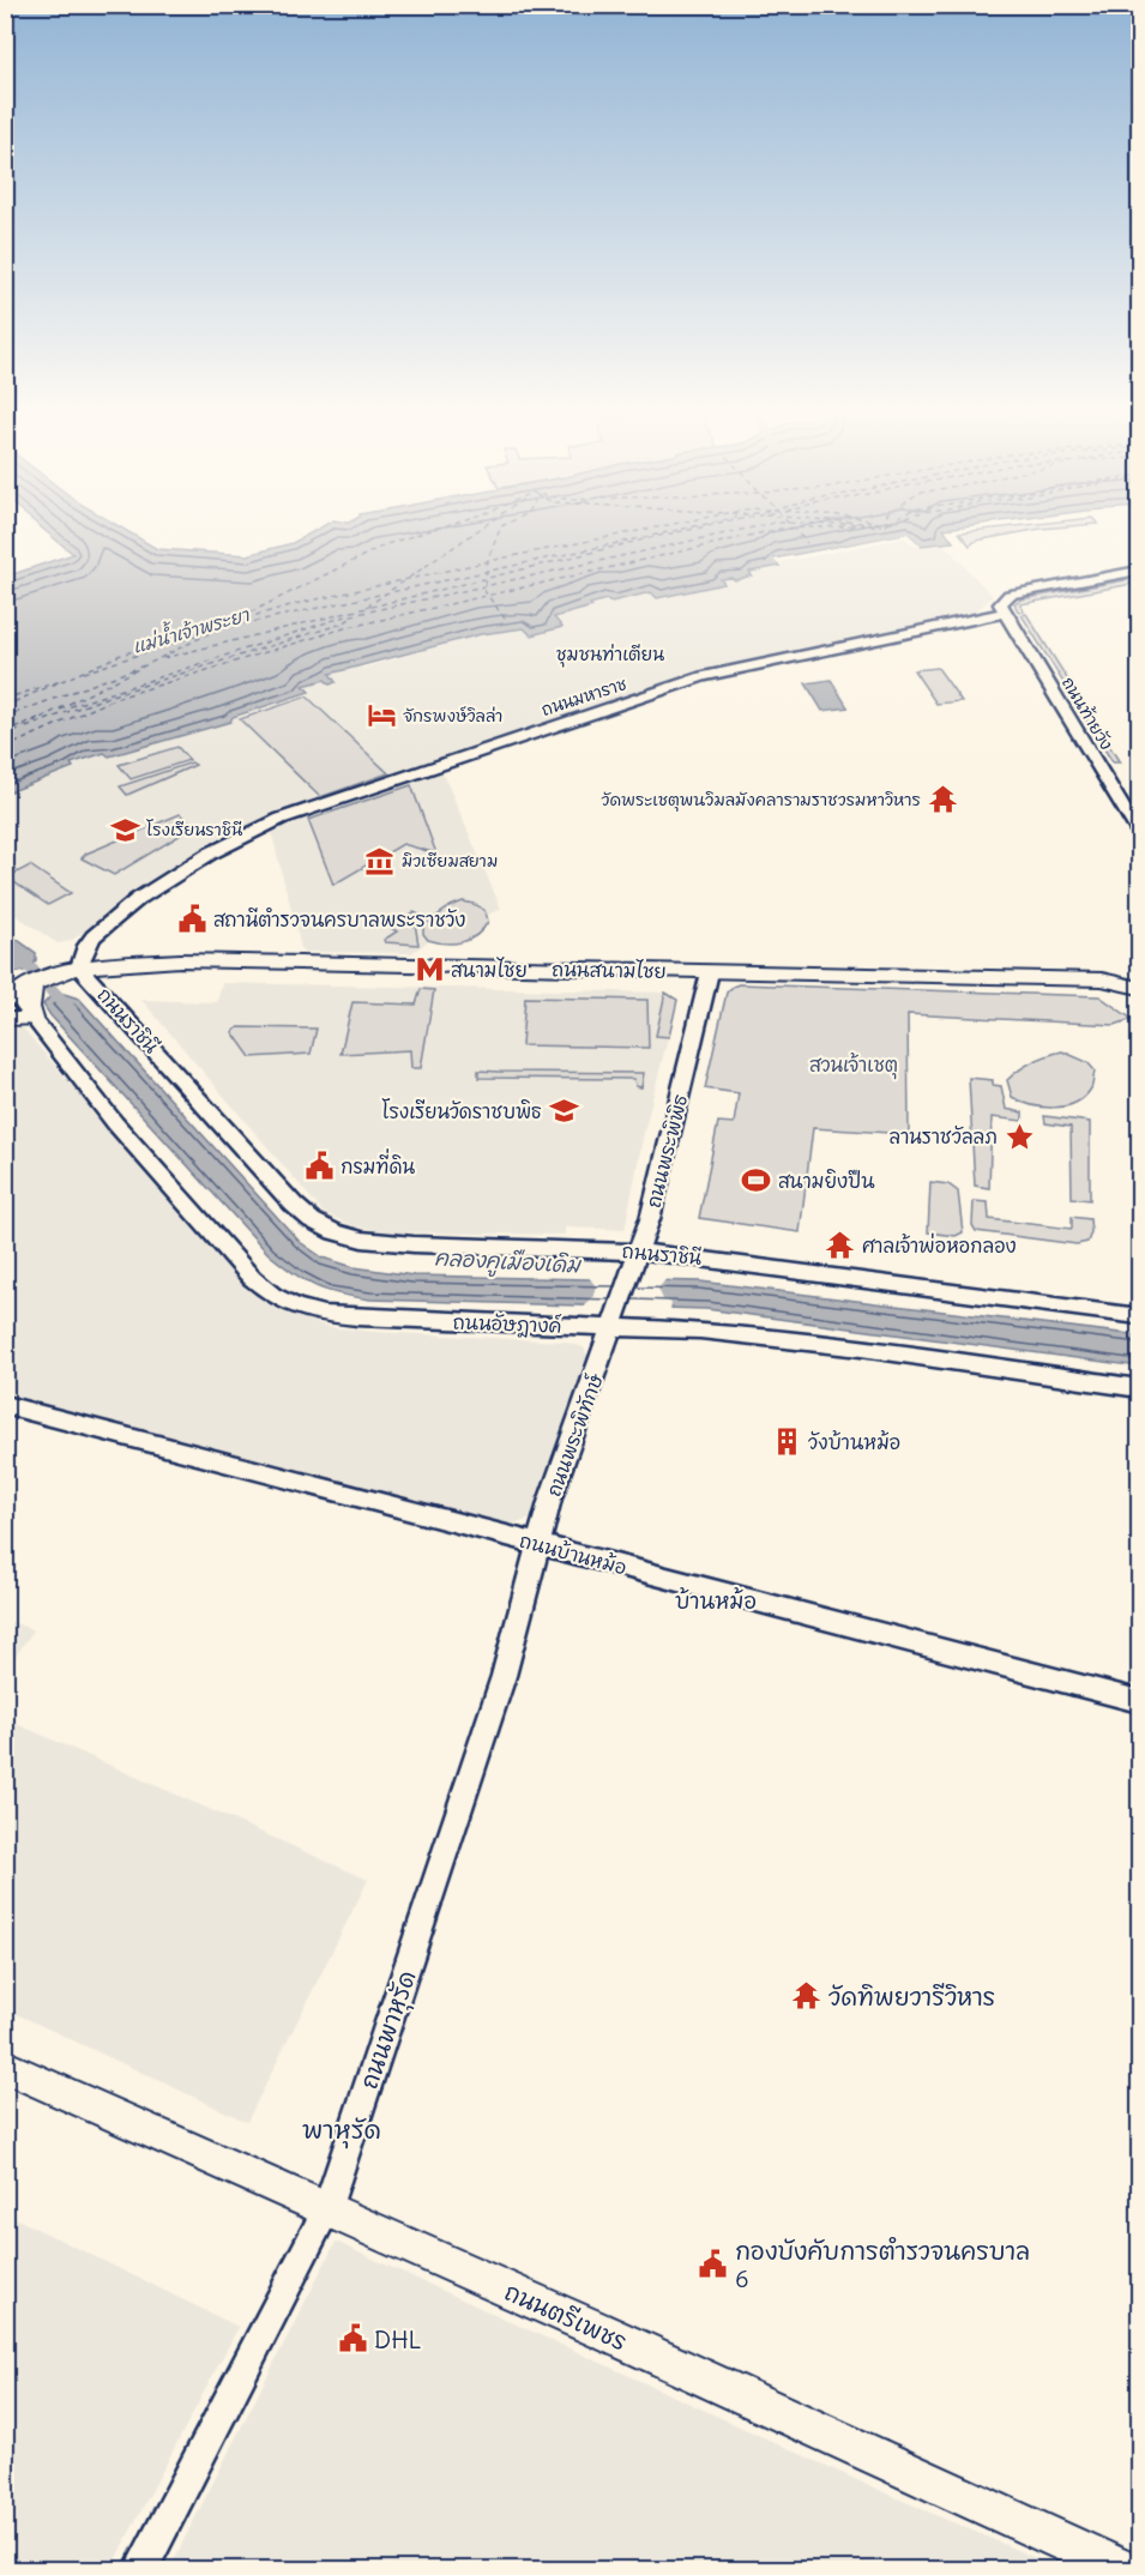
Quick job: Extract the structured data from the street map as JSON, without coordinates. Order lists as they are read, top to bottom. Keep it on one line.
{"streets":{"main road":["ถนนสนามไชย","ถนนตรีเพชร"],"street":["ถนนมหาราช","ถนนท้ายวัง","ถนนราชินี","ถนนพระพิพิธ","ถนนอัษฎางค์","ถนนพระพิทักษ์","ถนนบ้านหม้อ","ถนนพาหุรัด"]},"crossings":[["ถนนมหาราช","ถนนท้ายวัง"],["ถนนมหาราช","ถนนสนามไชย"],["ถนนมหาราช","ถนนราชินี"],["ถนนสนามไชย","ถนนราชินี"],["ถนนสนามไชย","ถนนพระพิพิธ"],["ถนนราชินี","ถนนพระพิพิธ"],["ถนนพระพิพิธ","ถนนอัษฎางค์"],["ถนนพระพิพิธ","ถนนพระพิทักษ์"],["ถนนอัษฎางค์","ถนนพระพิทักษ์"],["ถนนพระพิทักษ์","ถนนบ้านหม้อ"],["ถนนพระพิทักษ์","ถนนพาหุรัด"],["ถนนบ้านหม้อ","ถนนพาหุรัด"],["ถนนพาหุรัด","ถนนตรีเพชร"]],"districts":["ชุมชนท่าเตียน","บ้านหม้อ","พาหุรัด"],"water":["แม่น้ำเจ้าพระยา","คลองคูเมืองเดิม"],"parks":["สวนเจ้าเชตุ"],"places":{"hotel":["จักรพงษ์วิลล่า"],"temple":["วัดพระเชตุพนวิมลมังคลารามราชวรมหาวิหาร","ศาลเจ้าพ่อหอกลอง","วัดทิพยวารีวิหาร"],"school or university":["โรงเรียนราชินี","โรงเรียนวัดราชบพิธ"],"museum":["มิวเซียมสยาม"],"public building":["สถานีตำรวจนครบาลพระราชวัง","กรมที่ดิน","กองบังคับการตำรวจนครบาล 6","DHL"],"metro station":["สนามไชย"],"place":["ลานราชวัลลภ"],"sports":["สนามยิงปืน"],"building":["วังบ้านหม้อ"]}}
